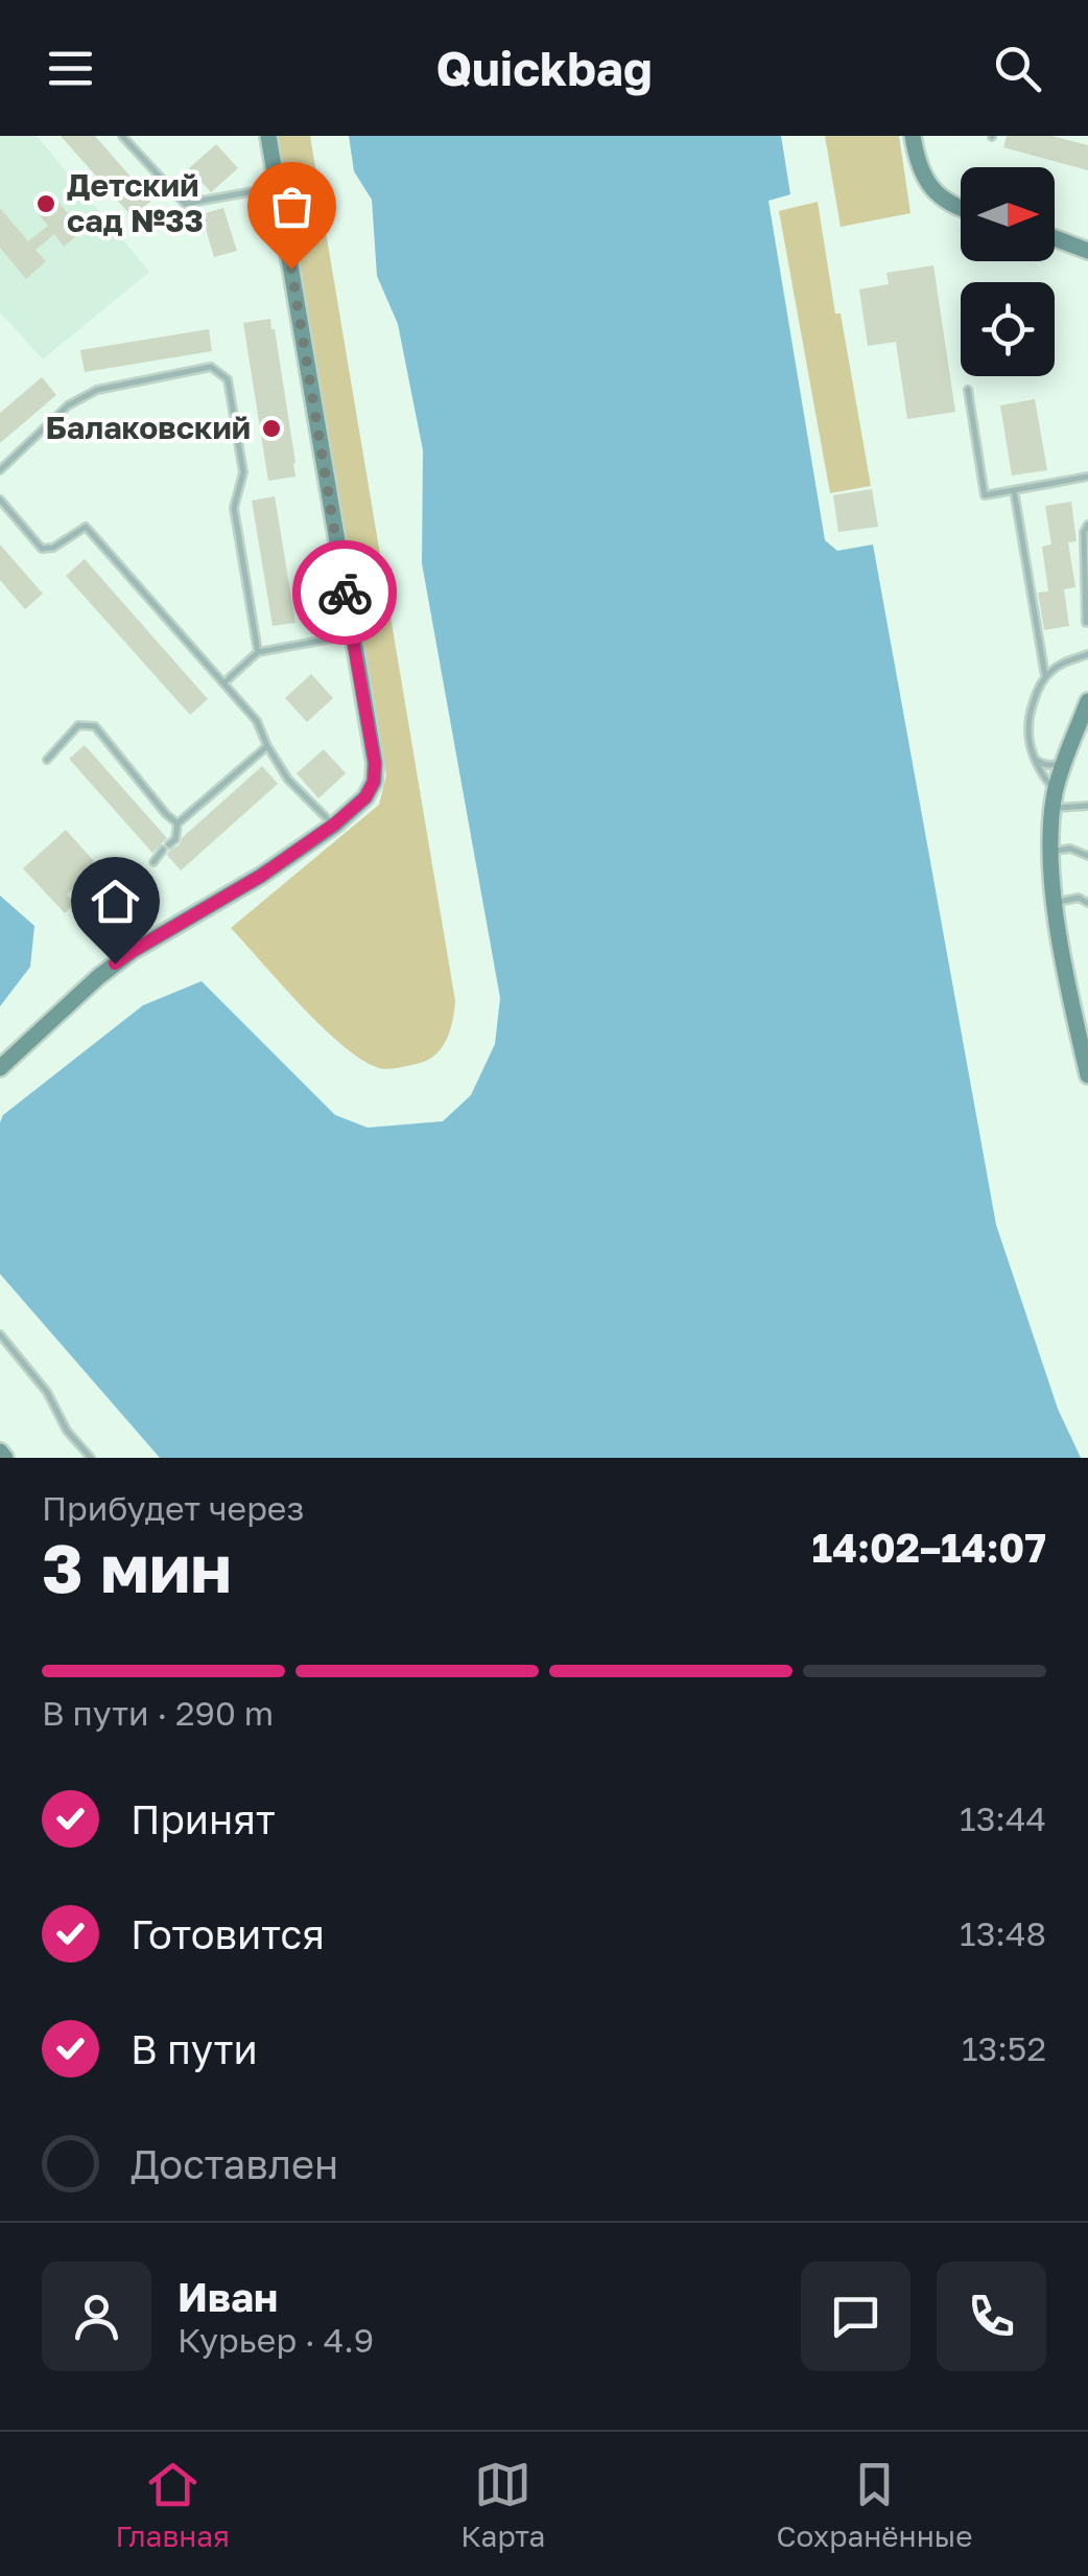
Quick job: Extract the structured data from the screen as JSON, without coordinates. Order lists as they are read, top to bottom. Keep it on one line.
{"places":["Детский сад №33","Балаковский"],"north":"right","page":{"header":"Quickbag","heading":["3 мин","Прибудет через","14:02–14:07"],"panel":["Иван","Курьер · 4.9"],"bar":"В пути · 290 m","list":[["Принят","13:44"],["Готовится","13:48"],["В пути","13:52"],"Доставлен"],"tabs":["Главная","Карта","Сохранённые"]}}
